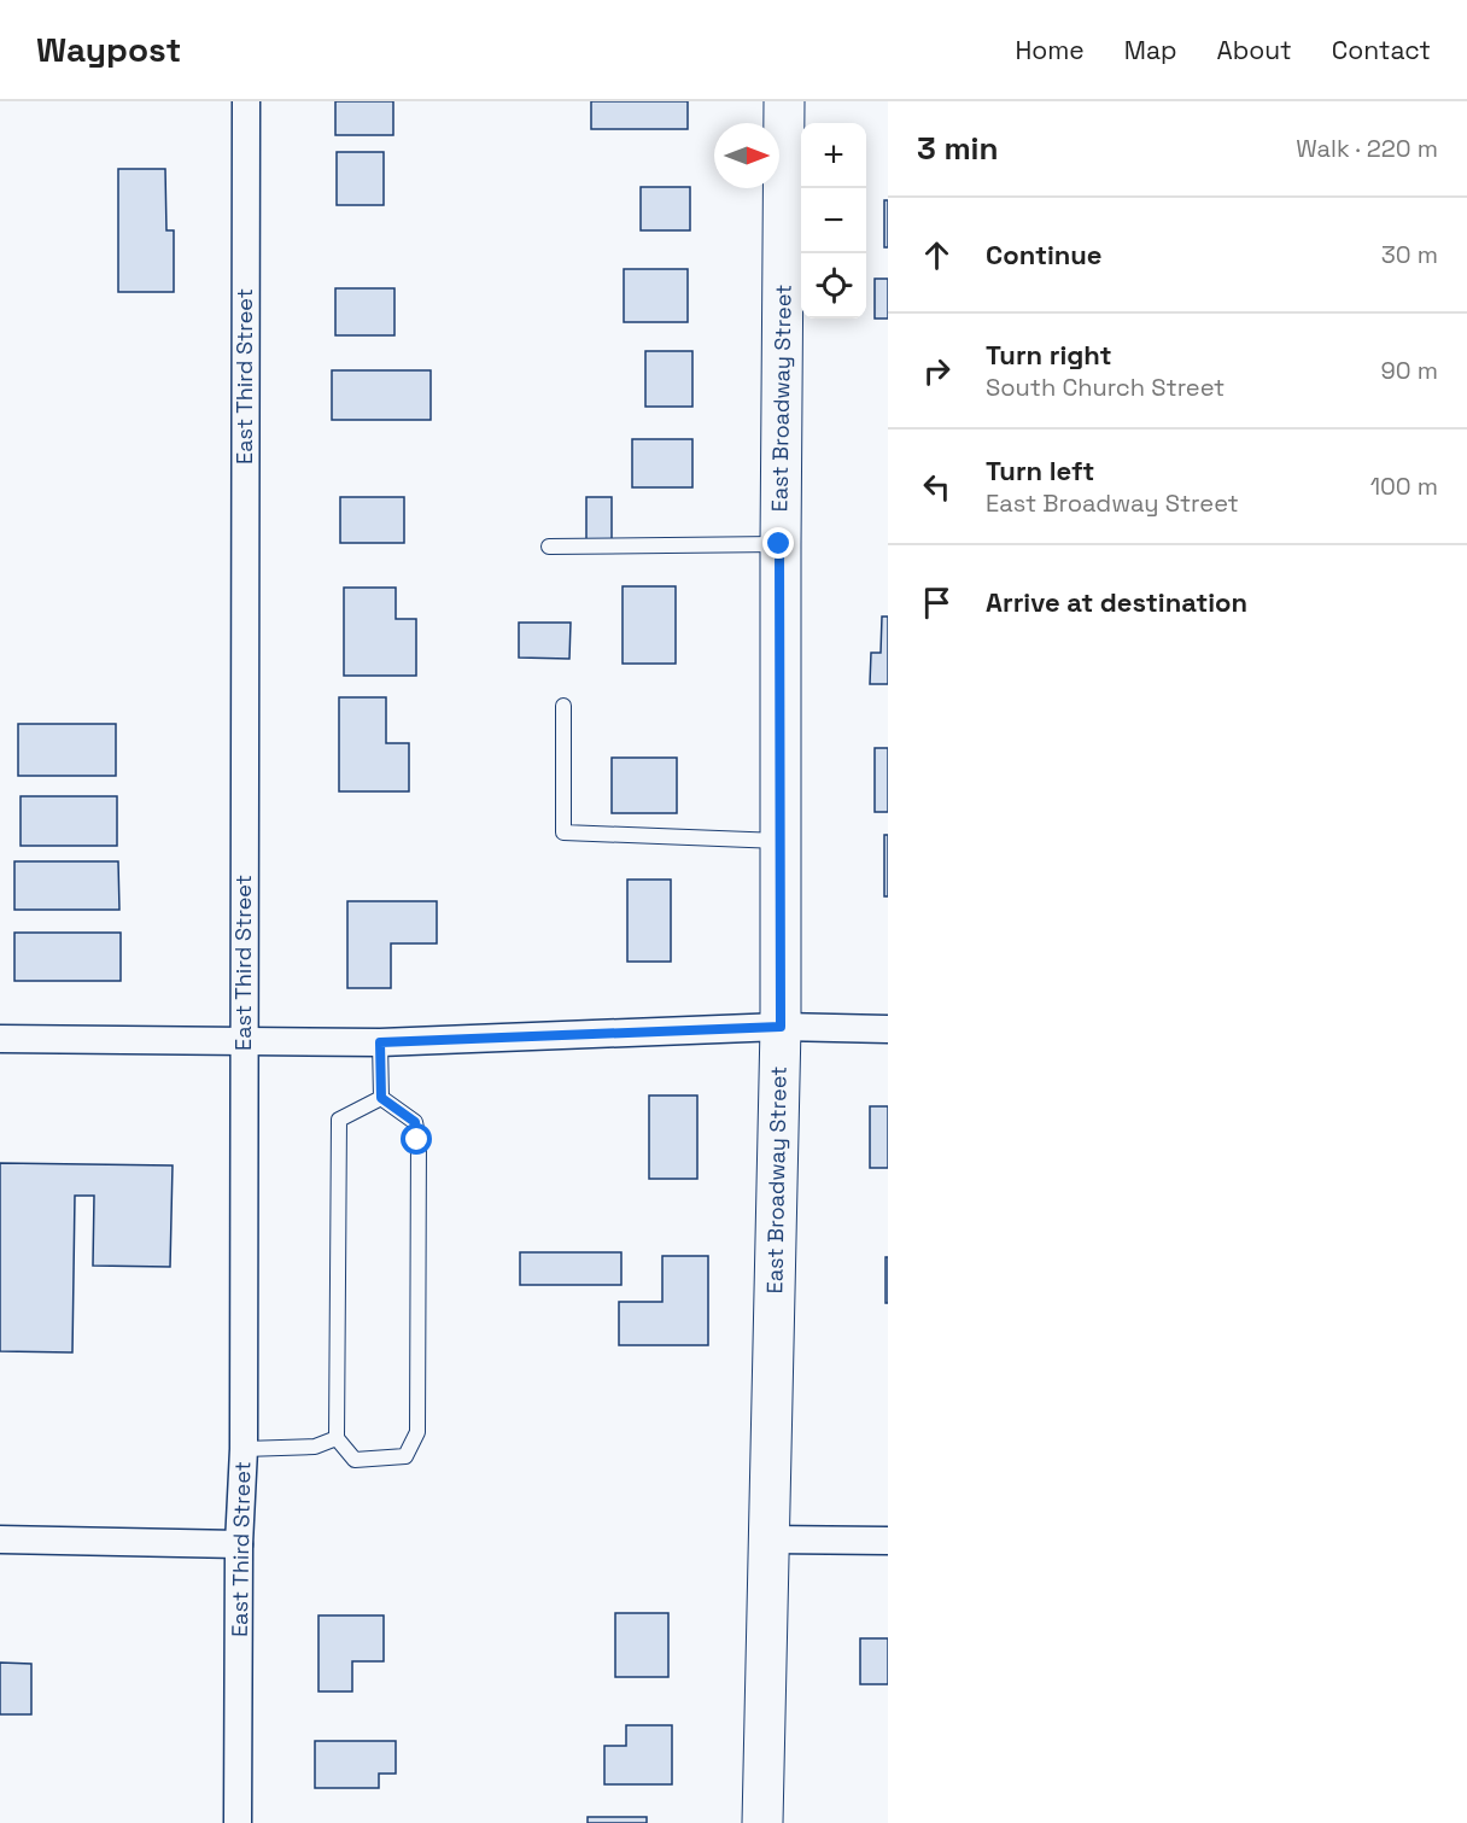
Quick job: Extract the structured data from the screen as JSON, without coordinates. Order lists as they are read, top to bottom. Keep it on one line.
{"streets":{"street":["East Third Street","East Broadway Street"]},"north":"right","page":{"header":"Waypost","nav":["Home","Map","About","Contact"],"heading":["3 min","Walk · 220 m"],"map_buttons":["+","−"],"list":[["Continue","30 m"],["Turn right","South Church Street","90 m"],["Turn left","East Broadway Street","100 m"],"Arrive at destination"]}}
